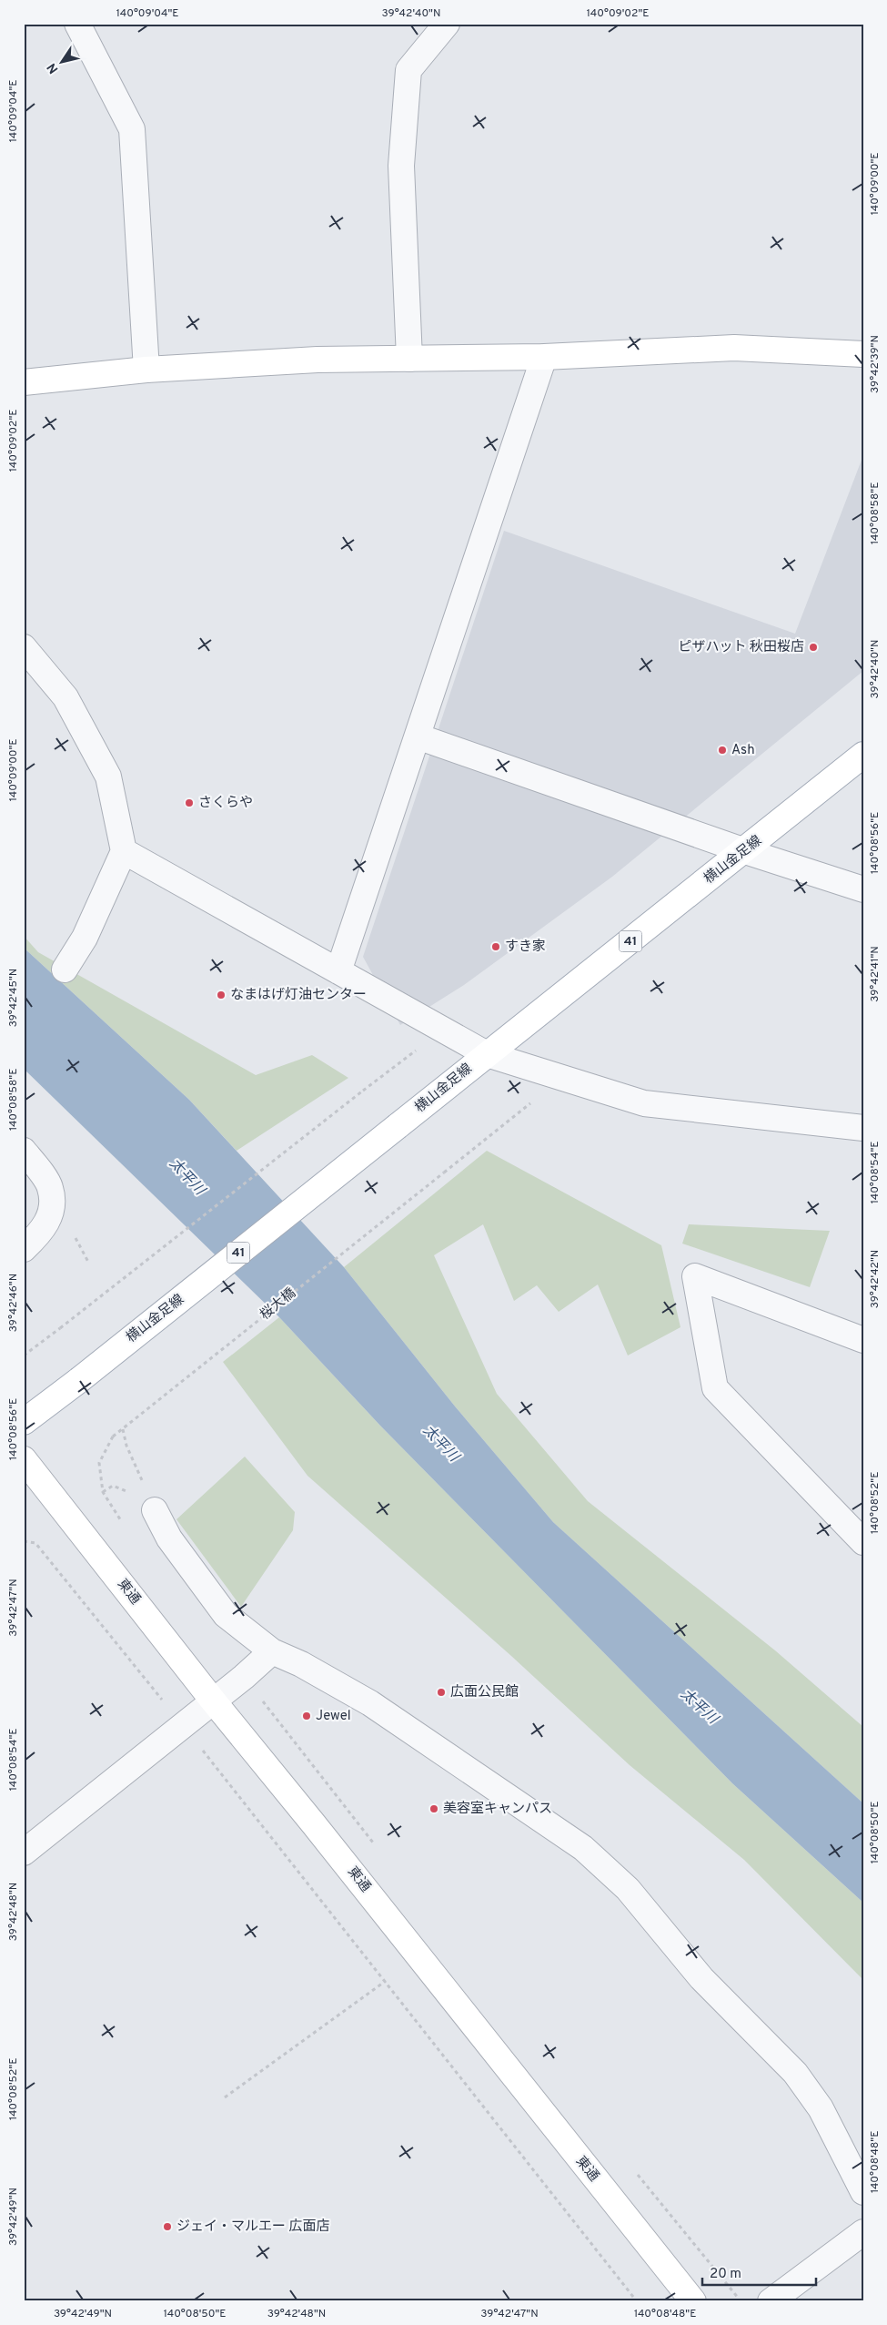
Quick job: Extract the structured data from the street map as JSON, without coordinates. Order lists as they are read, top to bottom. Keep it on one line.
{"streets":{"street":["横山金足線","41","東通"],"path":["桜大橋"]},"water":["太平川"],"places":["ピザハット 秋田桜店","Ash","さくらや","すき家","なまはげ灯油センター","広面公民館","Jewel","美容室キャンパス","ジェイ・マルエー 広面店"],"scale_bar":"20 m","north":"bottom left","coordinates":["140°09'04\"E","39°42'40\"N","140°09'02\"E","140°09'00\"E","39°42'39\"N","140°08'58\"E","140°08'56\"E","39°42'41\"N","39°42'45\"N","140°08'54\"E","39°42'42\"N","39°42'46\"N","140°08'52\"E","39°42'47\"N","140°08'50\"E","39°42'48\"N","140°08'48\"E","39°42'49\"N"]}
